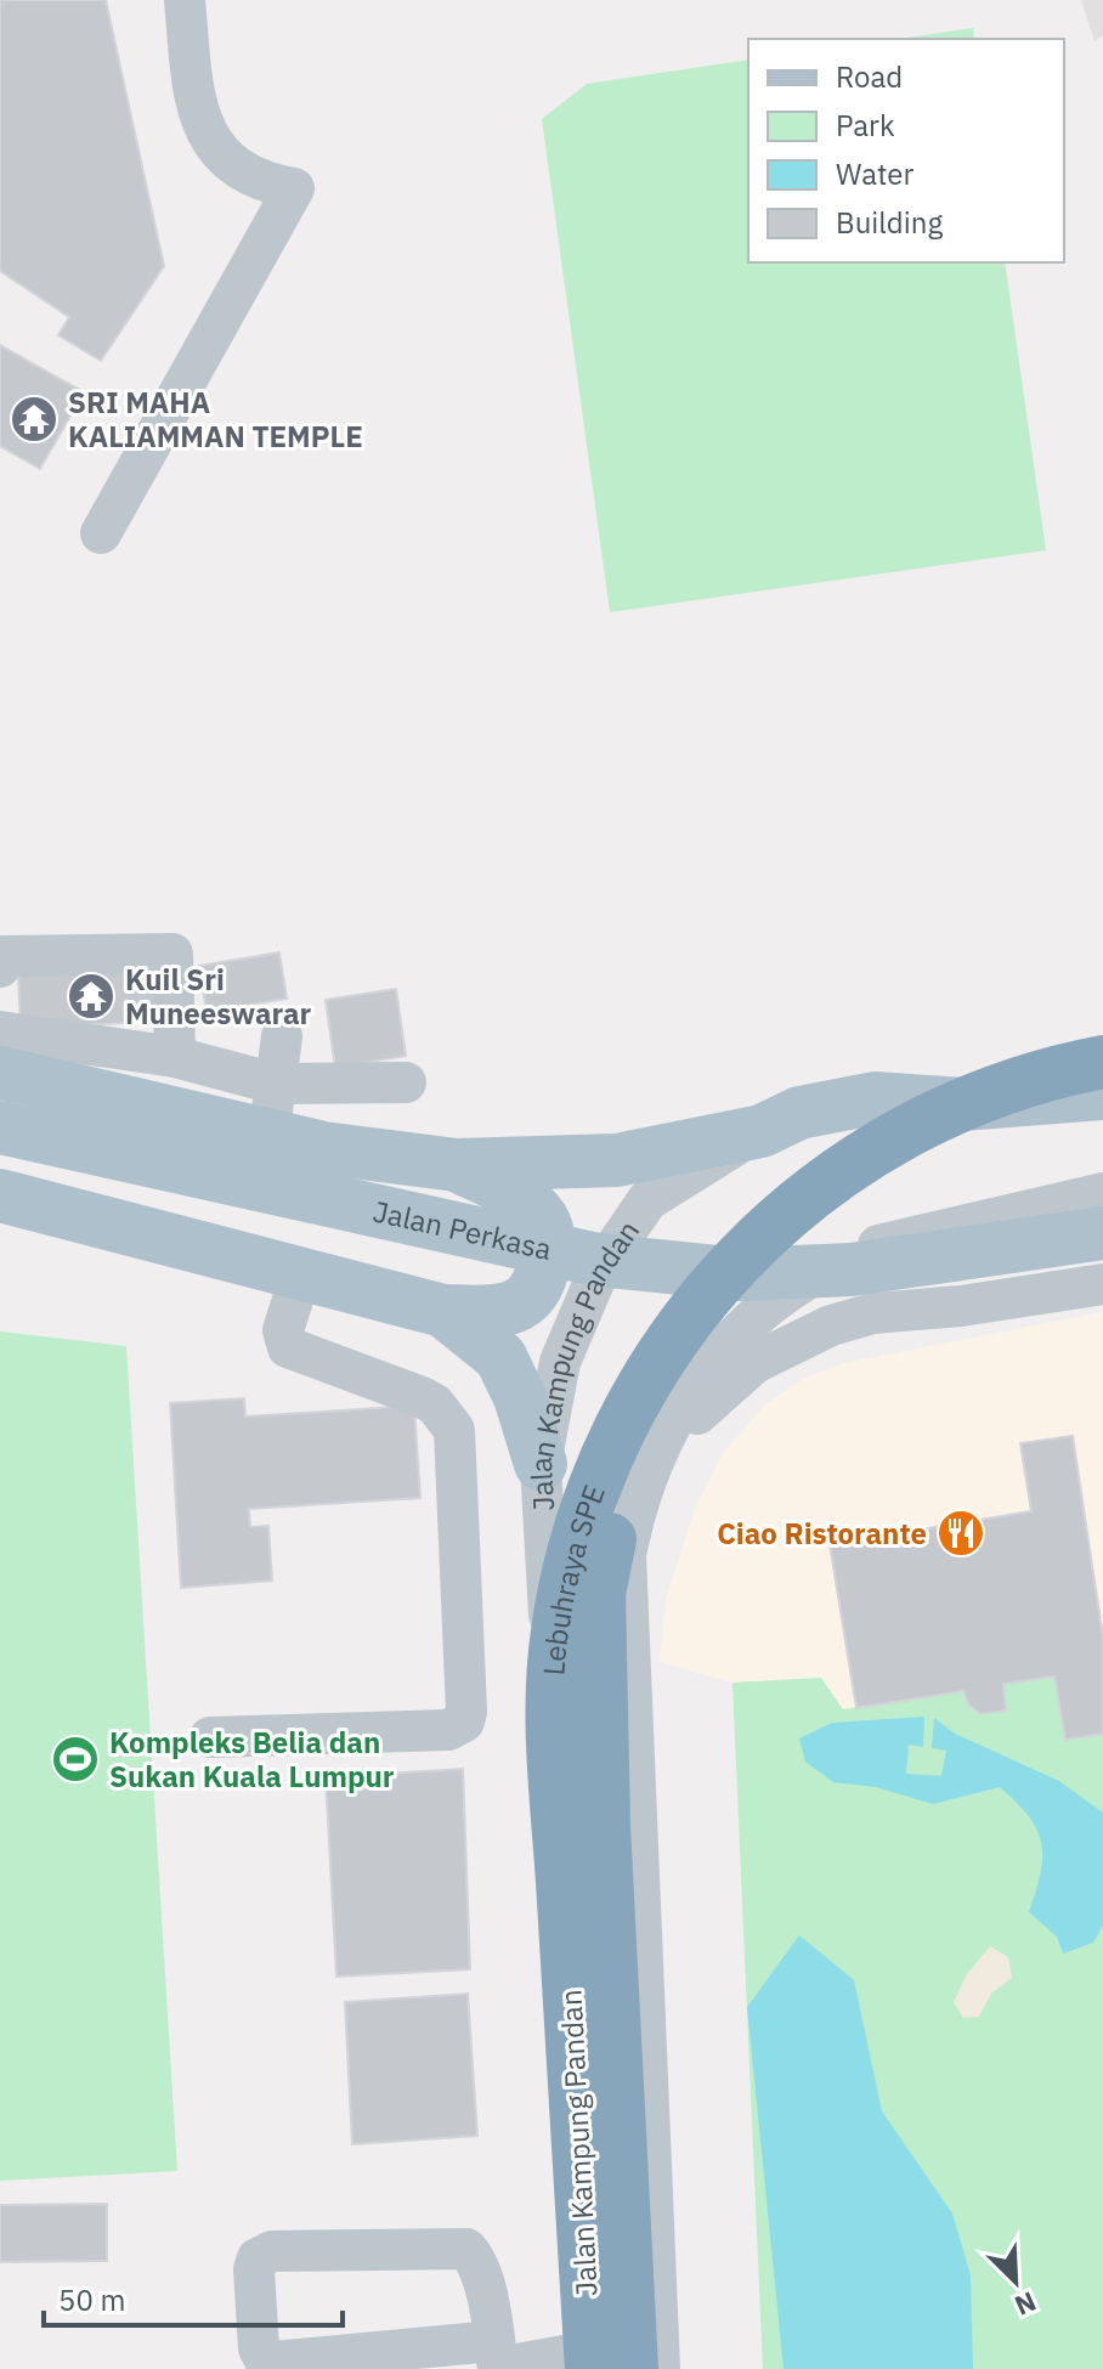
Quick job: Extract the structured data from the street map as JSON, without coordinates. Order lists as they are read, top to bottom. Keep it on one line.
{"streets":{"highway":["Lebuhraya SPE"],"main road":["Jalan Perkasa","Jalan Kampung Pandan"]},"crossings":[["Jalan Perkasa","Jalan Kampung Pandan"],["Jalan Kampung Pandan","Lebuhraya SPE"]],"places":{"temple":["SRI MAHA KALIAMMAN TEMPLE","Kuil Sri Muneeswarar"],"restaurant":["Ciao Ristorante"],"sports":["Kompleks Belia dan Sukan Kuala Lumpur"]},"legend":["Road","Park","Water","Building"],"scale_bar":"50 m","north":"bottom right"}
